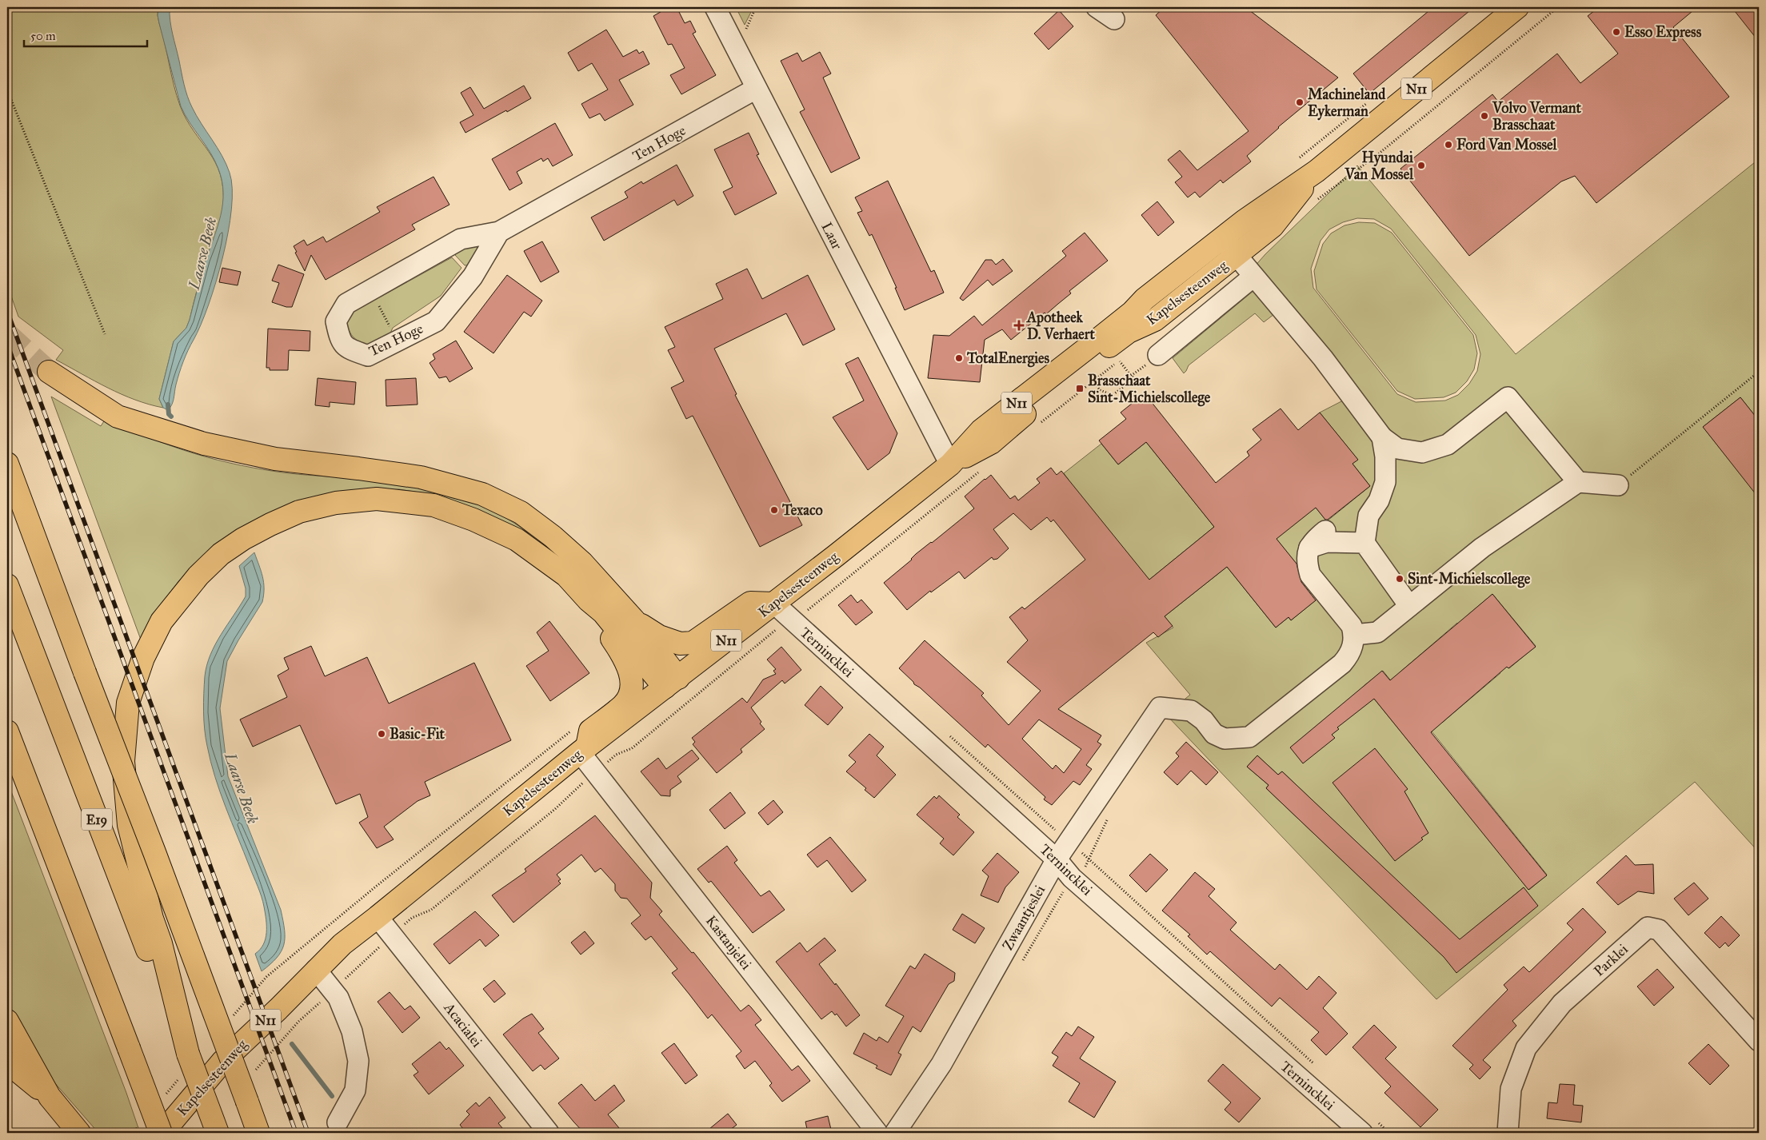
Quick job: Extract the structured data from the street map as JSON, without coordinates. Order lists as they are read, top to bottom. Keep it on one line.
{"streets":{"main road":["N11","Kapelsesteenweg","E19"],"street":["Ten Hoge","Laar","Ternincklei","Zwaantjeslei","Kastanjelei","Parklei","Acacialei"]},"crossings":[["Ten Hoge","Laar"],["Laar","Kapelsesteenweg"],["Kapelsesteenweg","Ternincklei"],["Kapelsesteenweg","Kastanjelei"],["Kapelsesteenweg","Acacialei"],["Ternincklei","Zwaantjeslei"]],"water":["Laarse Beek"],"places":{"other":["Esso Express","Machineland Eykerman","Volvo Vermant Brasschaat","Ford Van Mossel","Hyundai Van Mossel","TotalEnergies","Texaco","Sint-Michielscollege","Basic-Fit"],"health":["Apotheek D. Verhaert"],"transit":["Brasschaat Sint-Michielscollege"]},"scale_bar":"50 m"}
